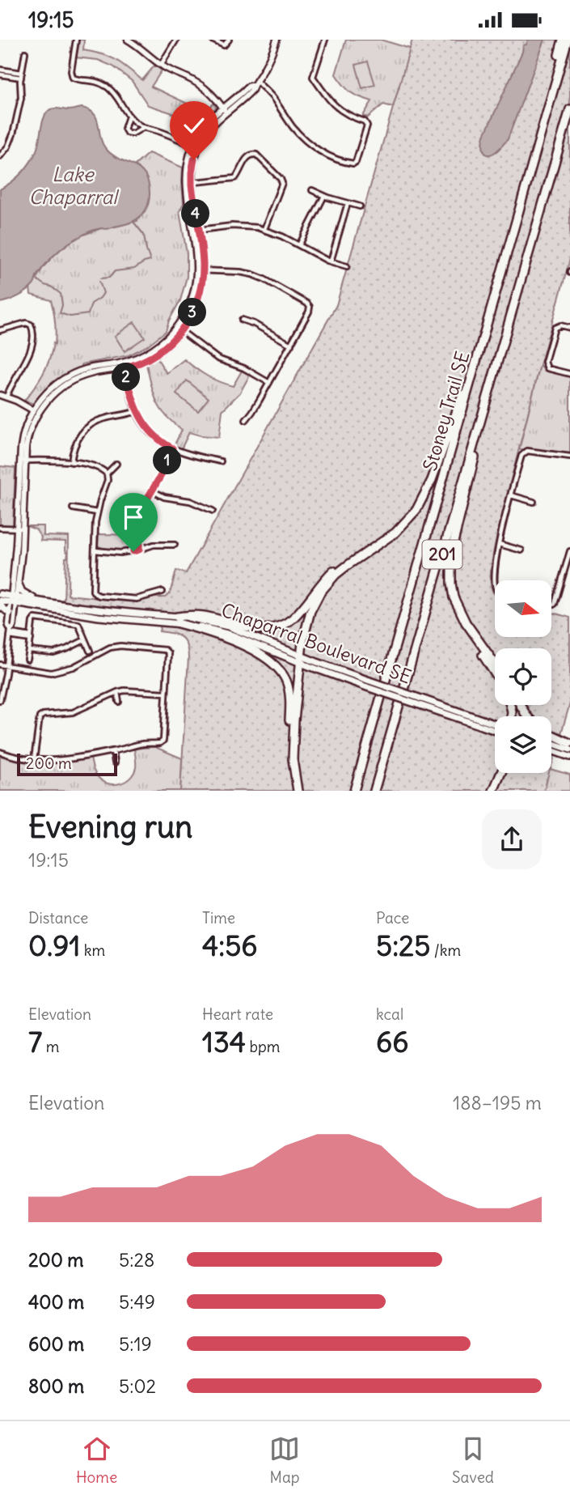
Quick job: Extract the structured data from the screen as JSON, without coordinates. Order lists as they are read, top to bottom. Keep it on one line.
{"streets":{"highway":["Stoney Trail SE","201"],"main road":["Chaparral Boulevard SE"]},"water":["Lake Chaparral"],"scale_bar":"200 m","north":"right","page":{"status":"19:15","pins":["4","3","2","1"],"scale":"200 m","heading":["Evening run","19:15"],"stats":[["Distance","0.91 km"],["Time","4:56"],["Pace","5:25 /km"],["Elevation","7 m"],["Heart rate","134 bpm"],["kcal","66"]],"chart":["Elevation","188–195 m"],"list":[{"name":"200 m","note":"5:28"},{"name":"400 m","note":"5:49"},{"name":"600 m","note":"5:19"},{"name":"800 m","note":"5:02"}],"tabs":["Home","Map","Saved"]}}
